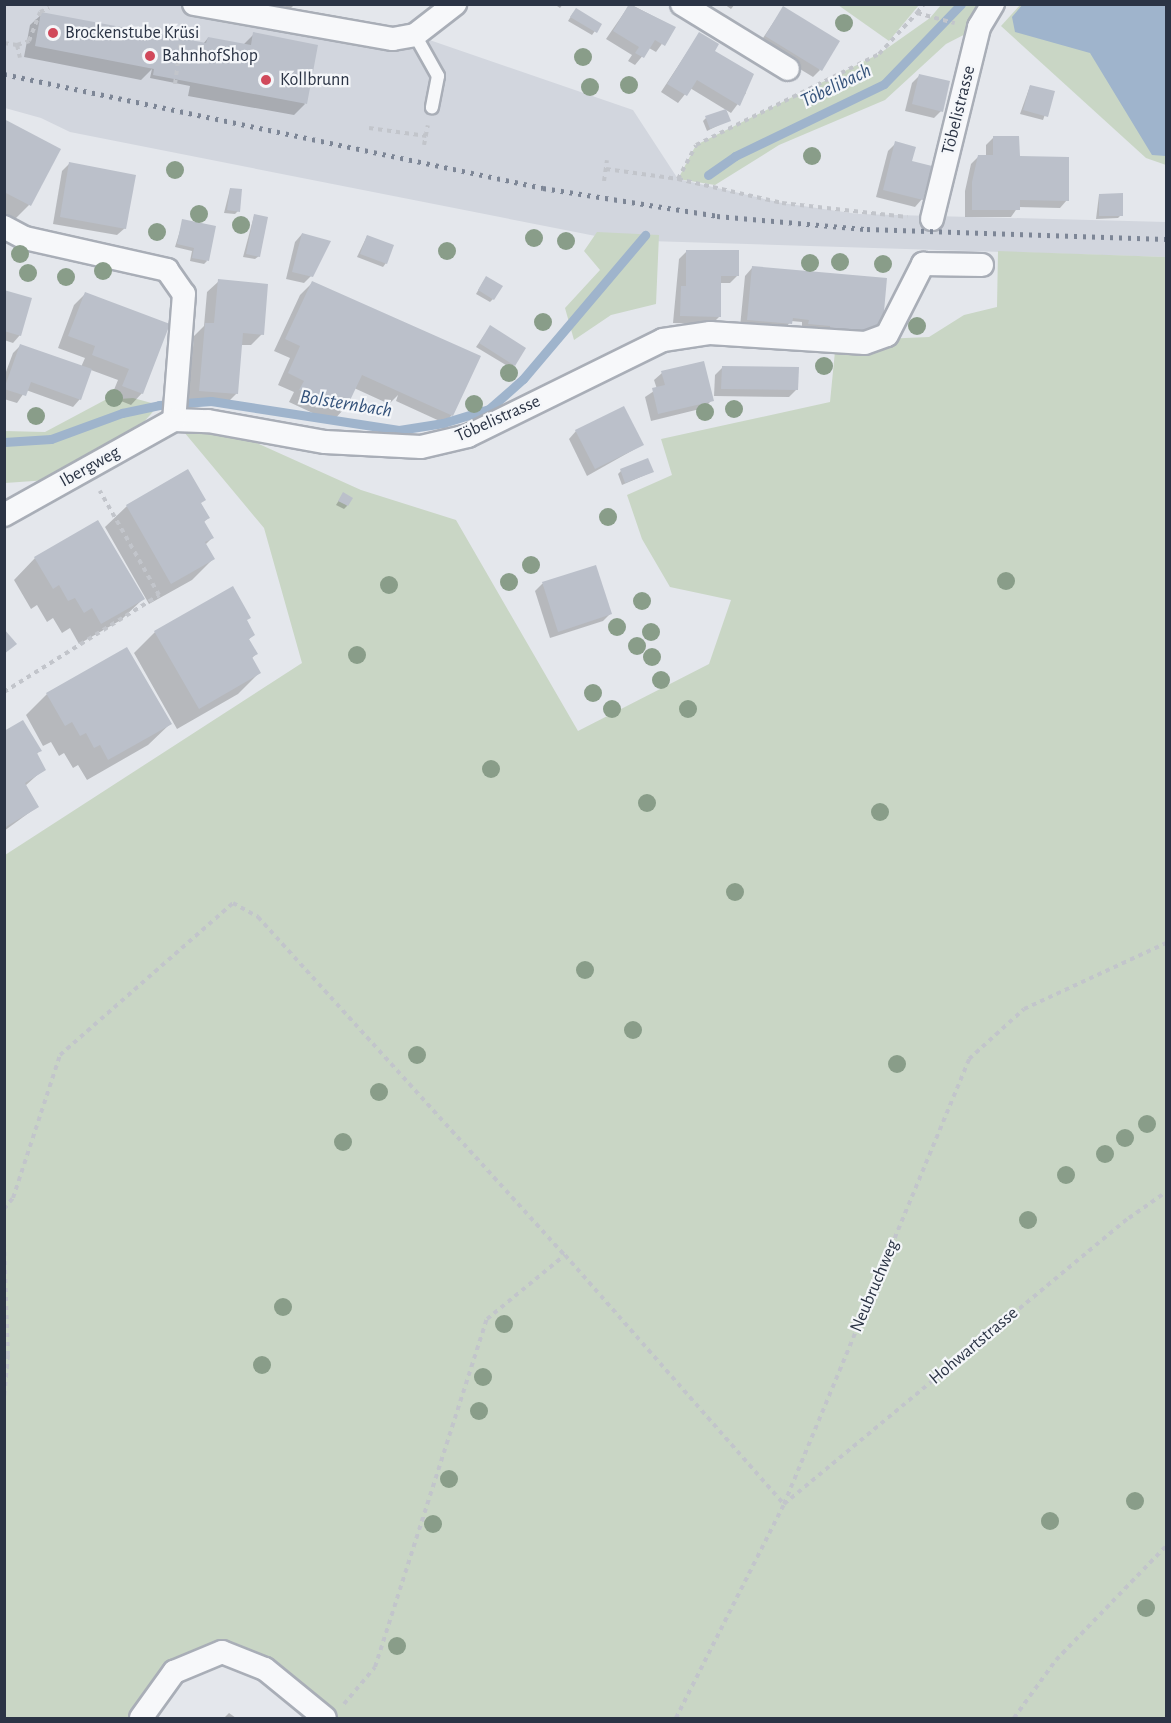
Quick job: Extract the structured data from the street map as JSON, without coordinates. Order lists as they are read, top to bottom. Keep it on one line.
{"streets":{"street":["Töbelistrasse","Ibergweg"],"path":["Neubruchweg","Hohwartstrasse"]},"crossings":[["Töbelistrasse","Ibergweg"],["Neubruchweg","Hohwartstrasse"]],"water":["Töbelibach","Bolsternbach"],"places":["Brockenstube Krüsi","BahnhofShop","Kollbrunn"]}
